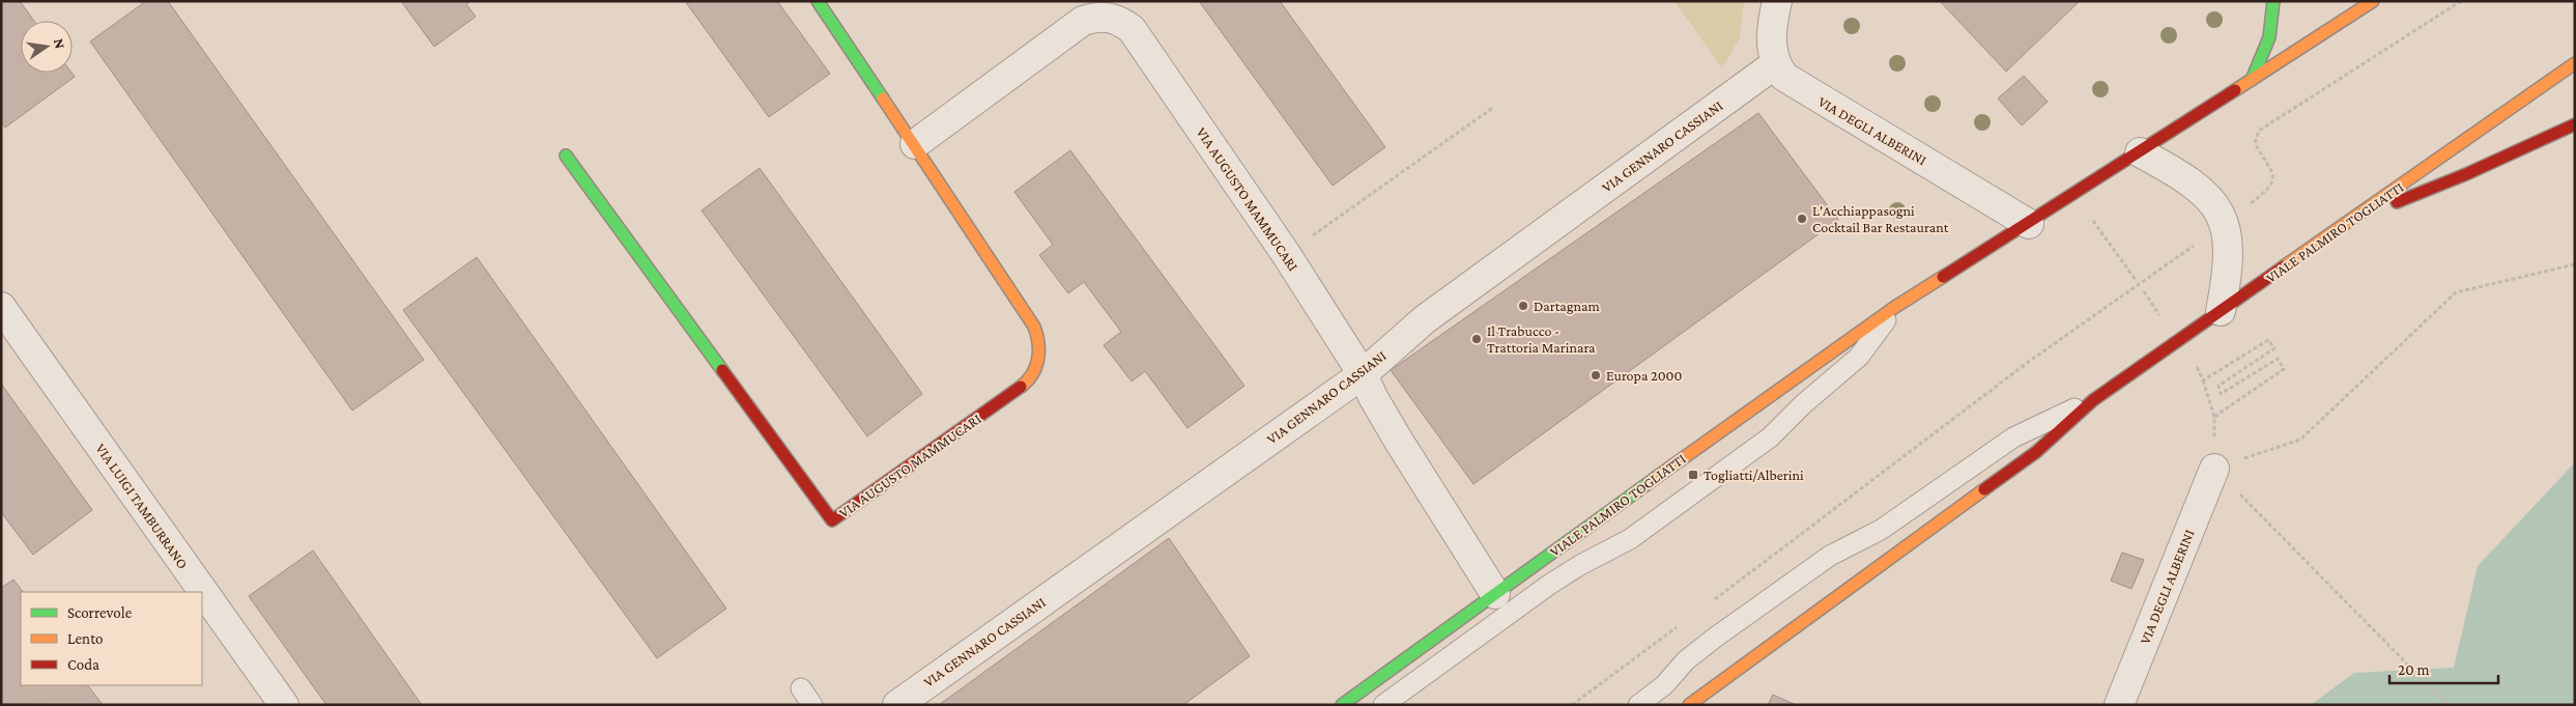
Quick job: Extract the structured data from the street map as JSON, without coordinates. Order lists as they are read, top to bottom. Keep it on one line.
{"streets":{"main road":["VIA AUGUSTO MAMMUCARI","VIALE PALMIRO TOGLIATTI"],"street":["VIA DEGLI ALBERINI","VIA GENNARO CASSIANI","VIA LUIGI TAMBURRANO"]},"crossings":[["VIA DEGLI ALBERINI","VIA GENNARO CASSIANI"],["VIA DEGLI ALBERINI","VIALE PALMIRO TOGLIATTI"],["VIA GENNARO CASSIANI","VIA AUGUSTO MAMMUCARI"],["VIA AUGUSTO MAMMUCARI","VIALE PALMIRO TOGLIATTI"]],"places":{"other":["L'Acchiappasogni Cocktail Bar Restaurant","Dartagnam","Il Trabucco - Trattoria Marinara","Europa 2000"],"transit":["Togliatti/Alberini"]},"legend":["Scorrevole","Lento","Coda"],"scale_bar":"20 m","north":"right"}
